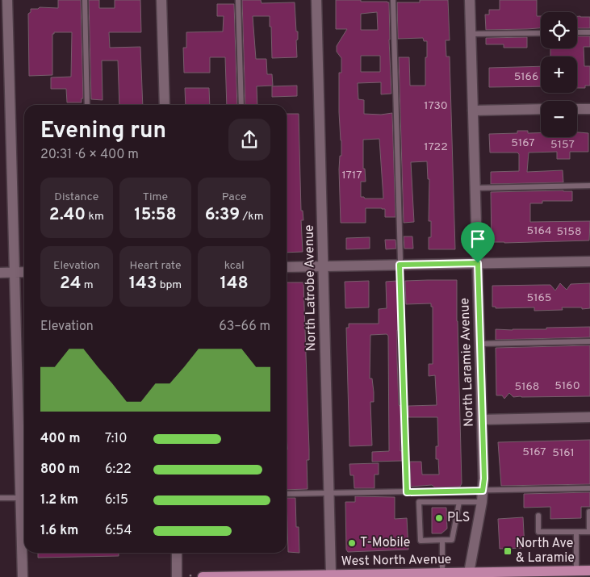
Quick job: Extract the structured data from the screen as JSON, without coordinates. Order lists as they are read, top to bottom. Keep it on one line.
{"streets":{"main road":["West North Avenue"],"street":["North Latrobe Avenue","North Laramie Avenue"]},"crossings":[["North Latrobe Avenue","West North Avenue"],["North Laramie Avenue","West North Avenue"]],"places":{"other":["PLS","T-Mobile"],"transit":["North Ave & Laramie"]},"house_numbers":["5166","1730","5167","5157","1722","1717","5164","5158","5165","5160","5168","5167","5161"],"page":{"map_buttons":["+","−"],"heading":["Evening run","20:31 · 6 × 400 m"],"stats":[["Distance","2.40 km"],["Time","15:58"],["Pace","6:39 /km"],["Elevation","24 m"],["Heart rate","143 bpm"],["kcal","148"]],"chart":["Elevation","63–66 m"],"list":[{"name":"400 m","note":"7:10"},{"name":"800 m","note":"6:22"},{"name":"1.2 km","note":"6:15"},{"name":"1.6 km","note":"6:54"}]}}
